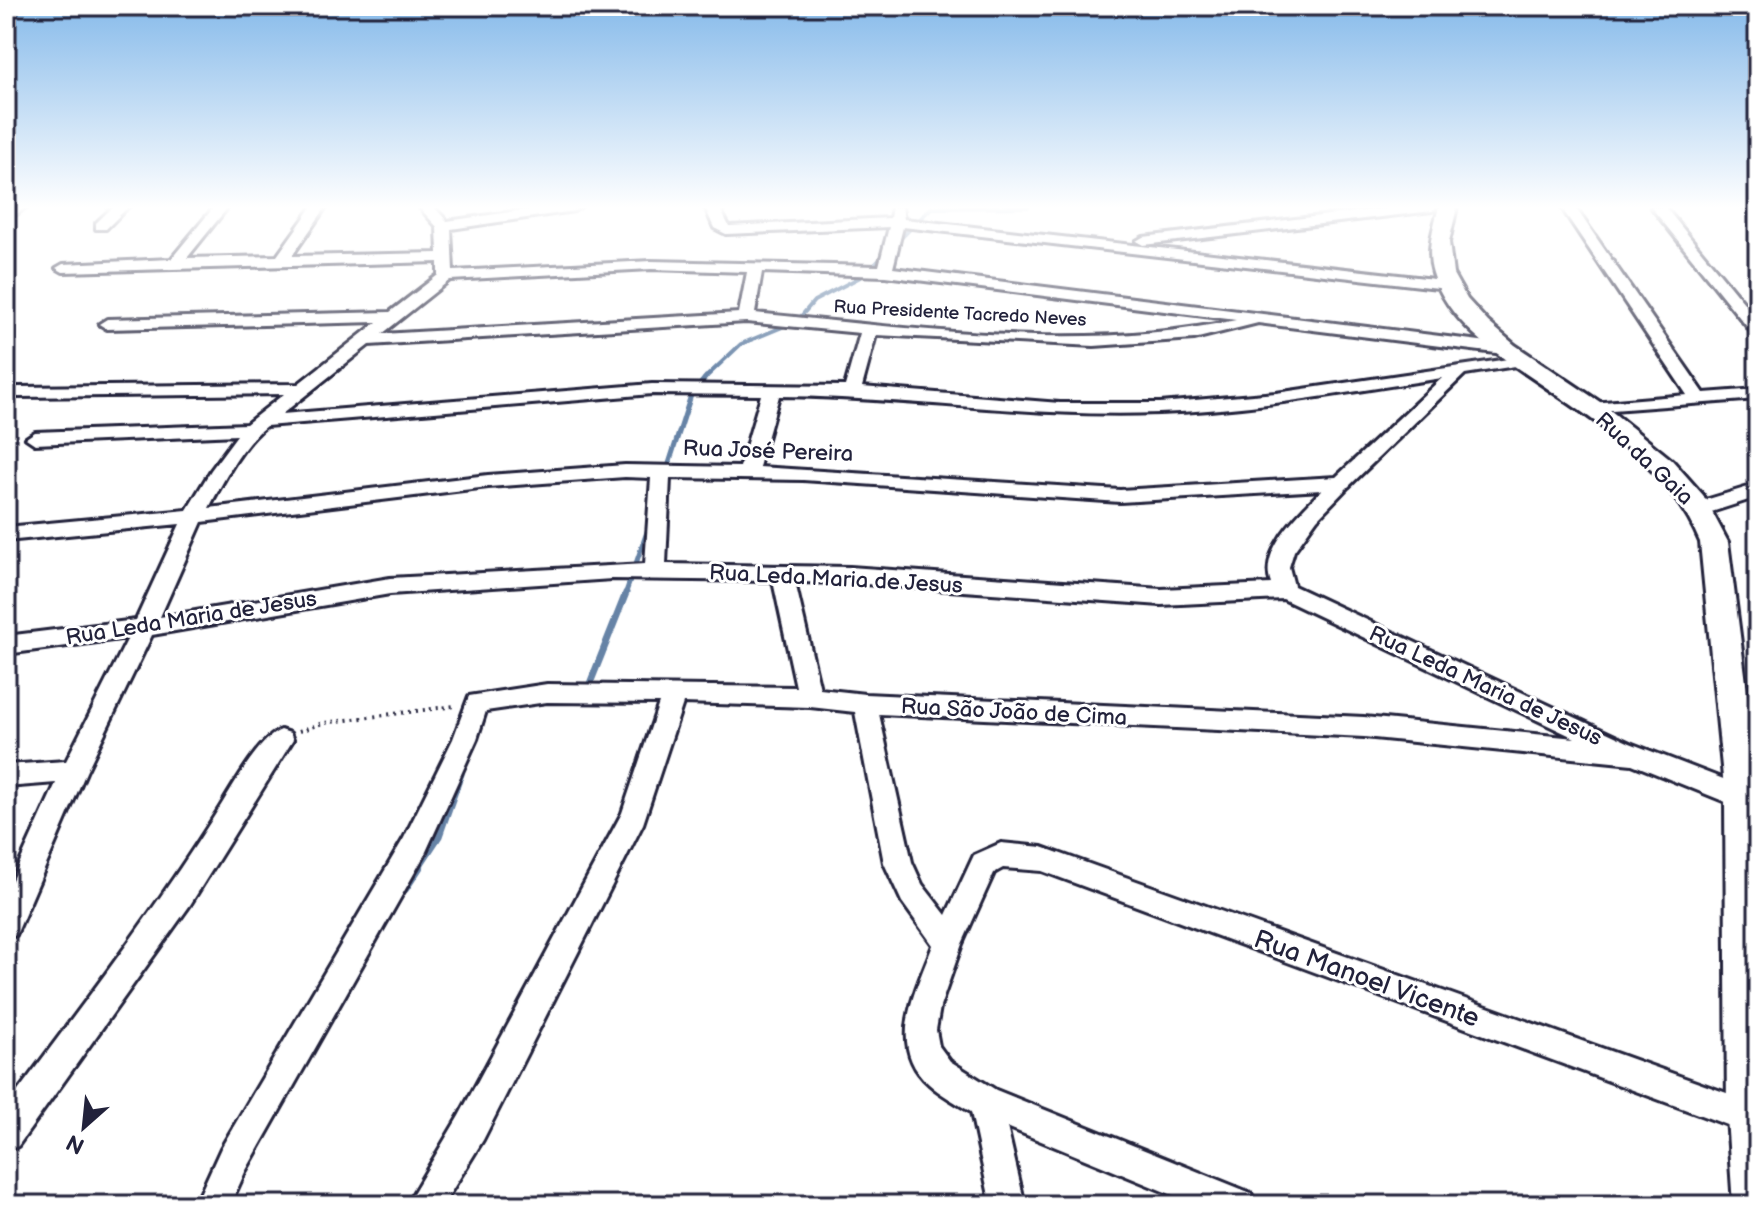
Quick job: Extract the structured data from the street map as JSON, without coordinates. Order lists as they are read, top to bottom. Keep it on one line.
{"streets":{"main road":["Rua da Gaia"],"street":["Rua Presidente Tacredo Neves","Rua José Pereira","Rua Leda Maria de Jesus","Rua São João de Cima","Rua Manoel Vicente"]},"crossings":[["Rua da Gaia","Rua São João de Cima"],["Rua da Gaia","Rua Manoel Vicente"],["Rua Leda Maria de Jesus","Rua São João de Cima"]],"north":"bottom left"}
